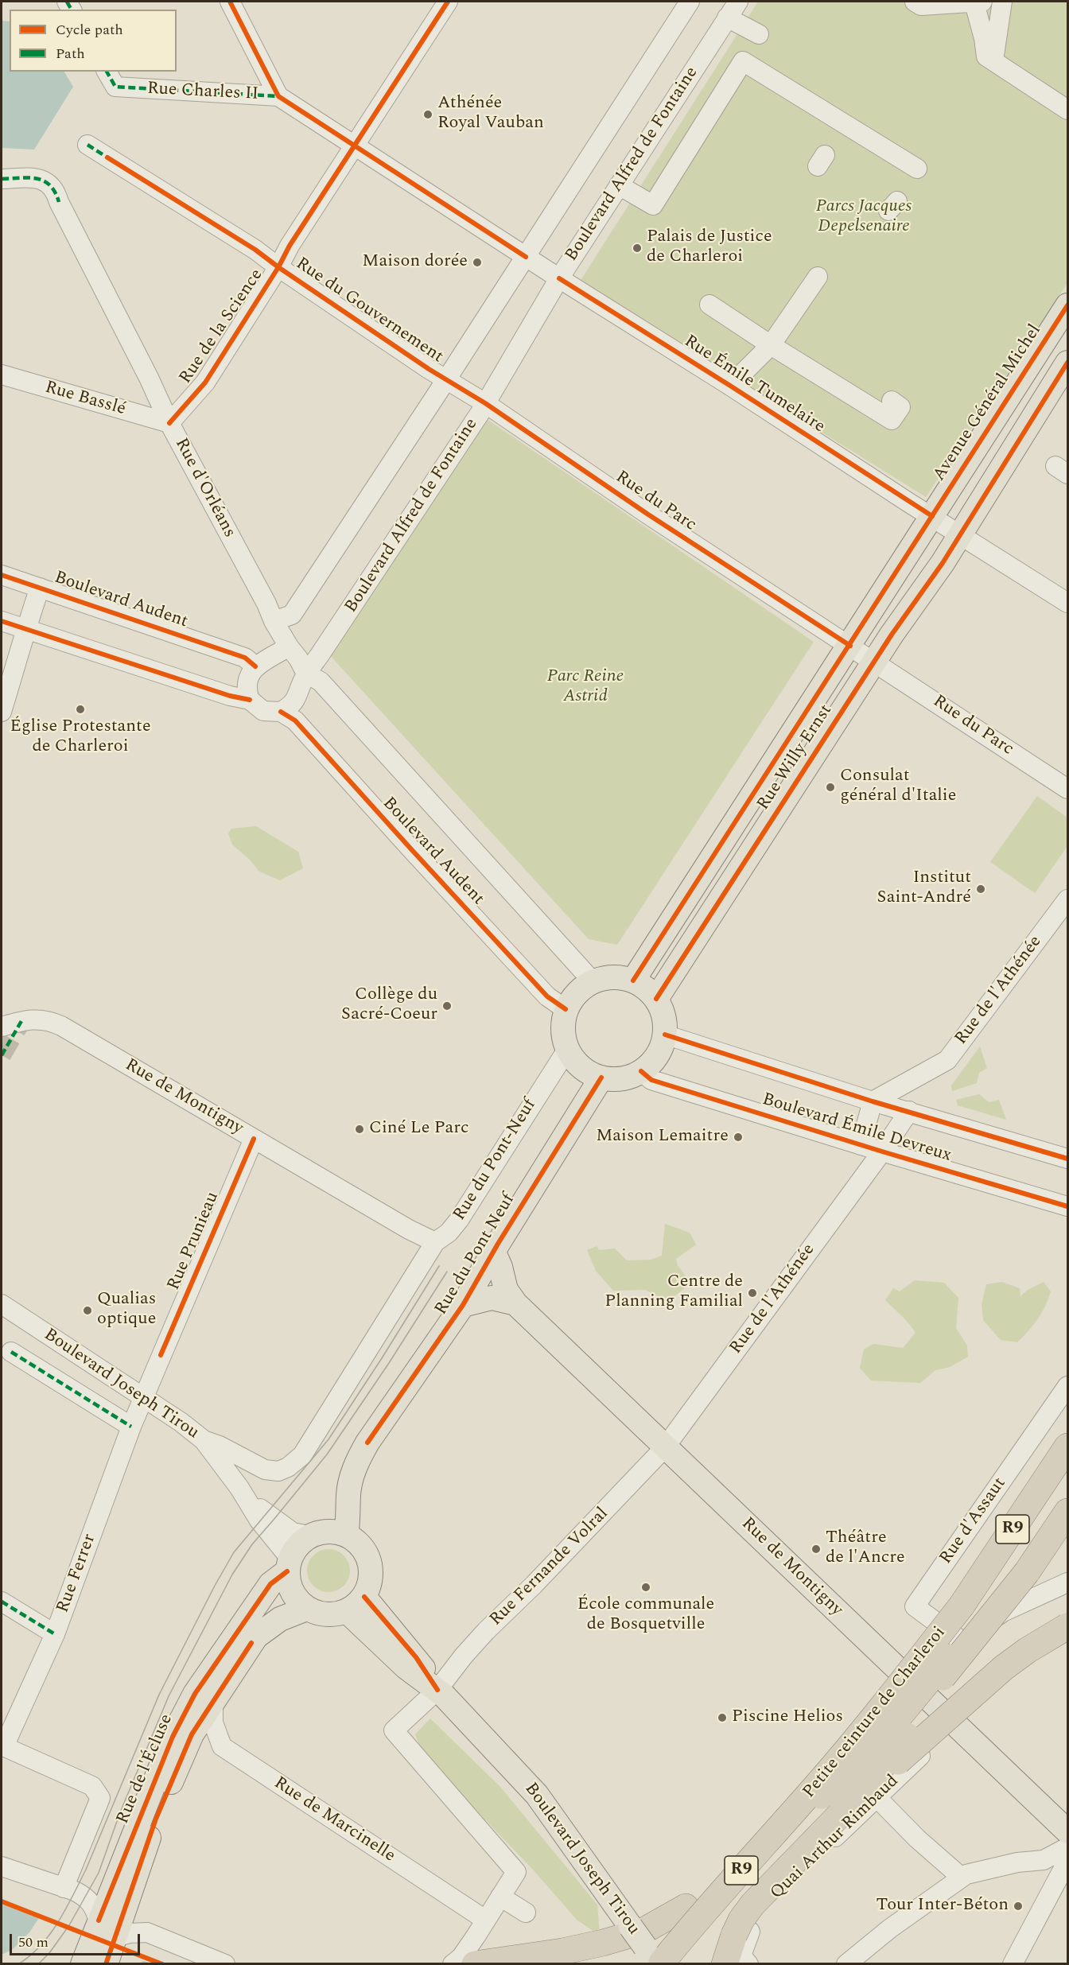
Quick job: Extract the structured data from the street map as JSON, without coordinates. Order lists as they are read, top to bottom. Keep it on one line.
{"streets":{"highway":["R9","Petite ceinture de Charleroi"],"main road":["Avenue Général Michel","Rue Willy Ernst","Rue de Montigny","Rue du Pont Neuf","Boulevard Joseph Tirou","Rue de l'Écluse"],"street":["Rue Charles II","Boulevard Alfred de Fontaine","Rue du Gouvernement","Rue de la Science","Rue Émile Tumelaire","Rue Basslé","Rue d'Orléans","Rue du Parc","Boulevard Audent","Rue de l'Athénée","Boulevard Émile Devreux","Rue du Pont-Neuf","Rue Prunieau","Rue d'Assaut","Rue Fernande Volral","Rue Ferrer","Rue de Marcinelle","Quai Arthur Rimbaud"]},"crossings":[["Rue Charles II","Rue Émile Tumelaire"],["Boulevard Alfred de Fontaine","Rue Émile Tumelaire"],["Boulevard Alfred de Fontaine","Rue d'Orléans"],["Boulevard Alfred de Fontaine","Rue du Parc"],["Boulevard Alfred de Fontaine","Boulevard Audent"],["Rue du Gouvernement","Rue de la Science"],["Rue du Gouvernement","Rue du Parc"],["Rue de la Science","Rue Émile Tumelaire"],["Rue de la Science","Rue Basslé"],["Rue de la Science","Rue d'Orléans"],["Rue Émile Tumelaire","Avenue Général Michel"],["Rue Émile Tumelaire","Rue Willy Ernst"],["Rue Basslé","Rue d'Orléans"],["Avenue Général Michel","Rue Willy Ernst"],["Rue d'Orléans","Boulevard Audent"],["Rue du Parc","Rue Willy Ernst"],["Boulevard Audent","Rue Willy Ernst"],["Boulevard Audent","Boulevard Émile Devreux"],["Boulevard Audent","Rue du Pont-Neuf"],["Boulevard Audent","Rue du Pont Neuf"],["Rue Willy Ernst","Boulevard Émile Devreux"],["Rue Willy Ernst","Rue du Pont-Neuf"],["Rue Willy Ernst","Rue du Pont Neuf"],["Rue de l'Athénée","Rue de Montigny"],["Rue de l'Athénée","Boulevard Émile Devreux"],["Rue de l'Athénée","Rue Fernande Volral"],["Rue de Montigny","Rue du Pont-Neuf"],["Rue de Montigny","Rue Prunieau"],["Rue de Montigny","Rue du Pont Neuf"],["Rue de Montigny","Rue Fernande Volral"],["Rue de Montigny","Quai Arthur Rimbaud"],["Boulevard Émile Devreux","Rue du Pont-Neuf"],["Boulevard Émile Devreux","Rue du Pont Neuf"],["Rue du Pont-Neuf","Rue du Pont Neuf"],["Rue du Pont-Neuf","Boulevard Joseph Tirou"],["Rue Prunieau","Boulevard Joseph Tirou"],["Rue Prunieau","Rue Ferrer"],["Rue du Pont Neuf","Boulevard Joseph Tirou"],["Rue du Pont Neuf","Rue de l'Écluse"],["Boulevard Joseph Tirou","Rue Fernande Volral"],["Boulevard Joseph Tirou","Rue Ferrer"],["Boulevard Joseph Tirou","Petite ceinture de Charleroi"],["Boulevard Joseph Tirou","Rue de l'Écluse"],["Rue Ferrer","Rue de l'Écluse"],["Rue de l'Écluse","Rue de Marcinelle"]],"parks":["Parcs Jacques Depelsenaire","Parc Reine Astrid"],"places":["Athénée Royal Vauban","Palais de Justice de Charleroi","Maison dorée","Église Protestante de Charleroi","Consulat général d'Italie","Institut Saint-André","Collège du Sacré-Coeur","Ciné Le Parc","Maison Lemaitre","Centre de Planning Familial","Qualias optique","Théâtre de l'Ancre","École communale de Bosquetville","Piscine Helios","Tour Inter-Béton"],"legend":["Cycle path","Path"],"scale_bar":"50 m"}
